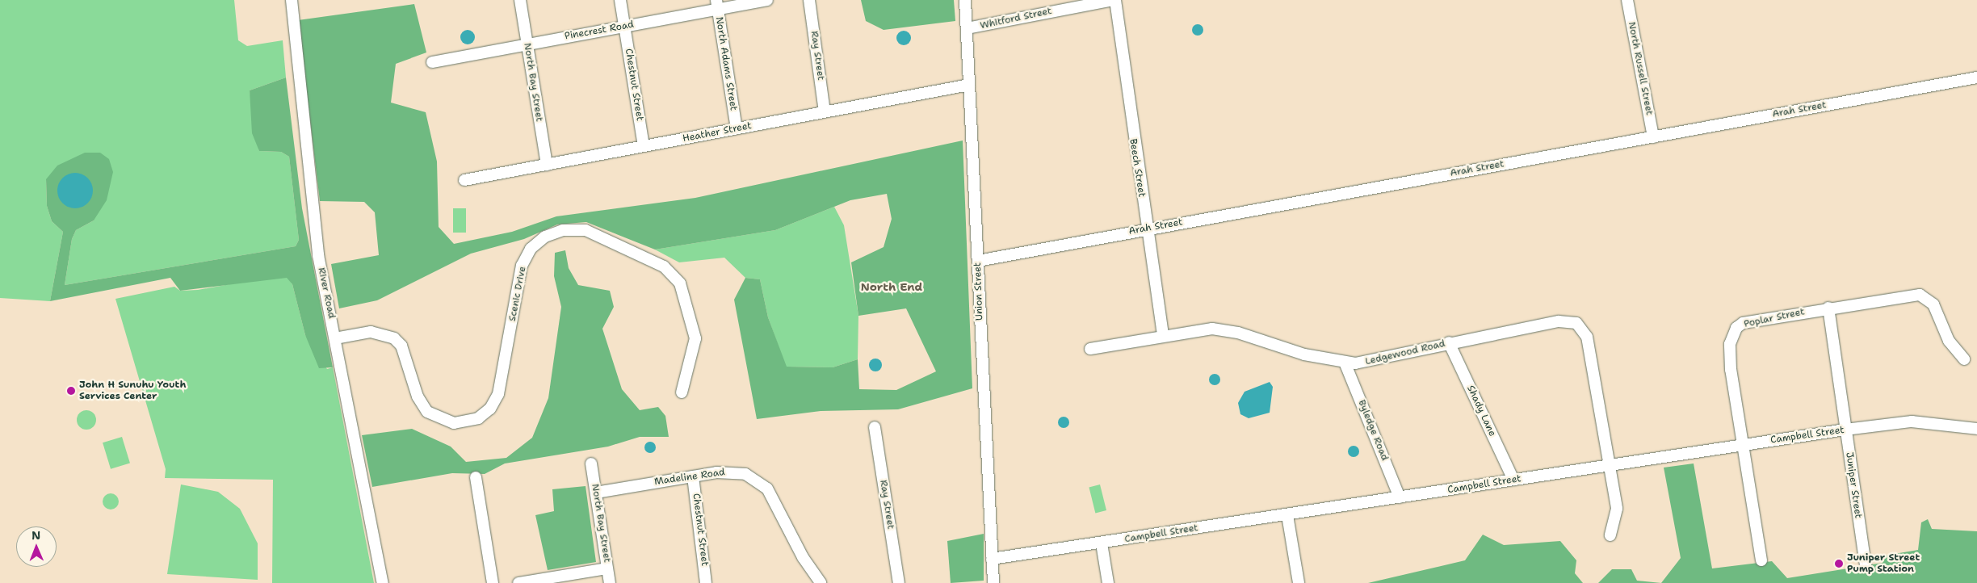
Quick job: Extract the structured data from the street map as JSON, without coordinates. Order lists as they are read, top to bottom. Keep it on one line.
{"streets":{"street":["Whitford Street","Pinecrest Road","Ray Street","North Adams Street","North Russell Street","North Bay Street","Chestnut Street","Arah Street","Heather Street","Beech Street","Union Street","River Road","Scenic Drive","Poplar Street","Ledgewood Road","Shady Lane","Byledge Road","Campbell Street","Madeline Road","Juniper Street"]},"crossings":[["Whitford Street","Beech Street"],["Whitford Street","Union Street"],["Pinecrest Road","North Adams Street"],["Pinecrest Road","North Bay Street"],["Pinecrest Road","Chestnut Street"],["Ray Street","Heather Street"],["North Adams Street","Heather Street"],["North Russell Street","Arah Street"],["North Bay Street","Heather Street"],["North Bay Street","Madeline Road"],["Chestnut Street","Heather Street"],["Chestnut Street","Madeline Road"],["Arah Street","Beech Street"],["Arah Street","Union Street"],["Heather Street","Union Street"],["Beech Street","Ledgewood Road"],["Union Street","Campbell Street"],["River Road","Scenic Drive"],["Poplar Street","Campbell Street"],["Poplar Street","Juniper Street"],["Ledgewood Road","Shady Lane"],["Ledgewood Road","Byledge Road"],["Ledgewood Road","Campbell Street"],["Shady Lane","Campbell Street"],["Byledge Road","Campbell Street"],["Campbell Street","Juniper Street"]],"districts":["North End"],"places":["John H Sunuhu Youth Services Center","Juniper Street Pump Station"],"north":"top"}
